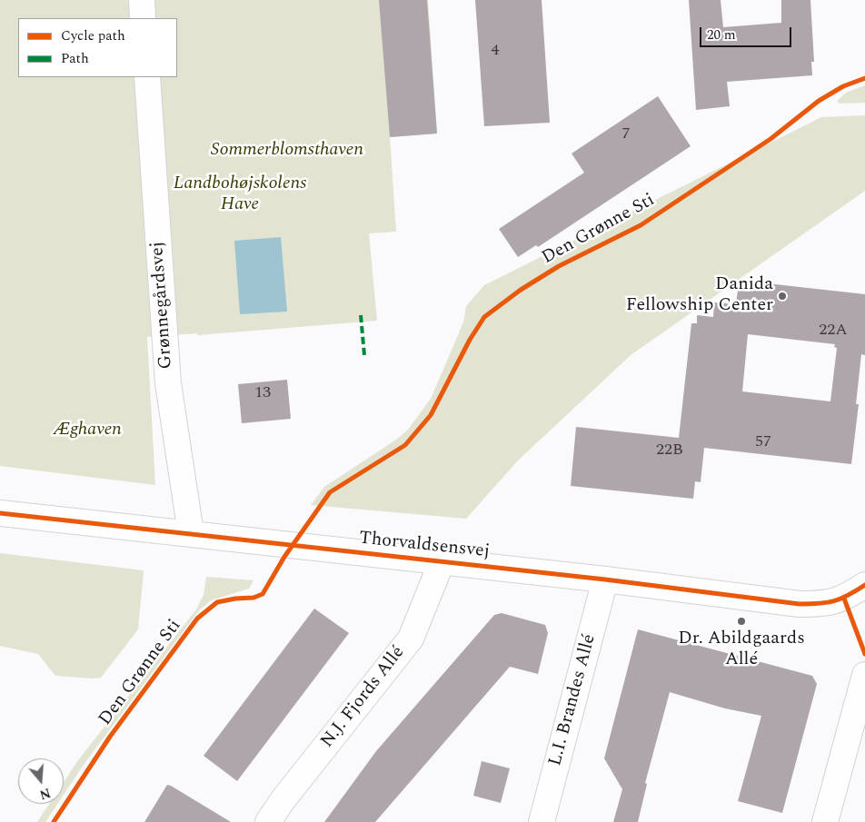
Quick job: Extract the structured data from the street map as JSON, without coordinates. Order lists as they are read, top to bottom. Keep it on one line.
{"streets":{"street":["Grønnegårdsvej","Thorvaldsensvej","N.J. Fjords Allé","L.I. Brandes Allé"],"cycle path":["Den Grønne Sti"]},"crossings":[["Grønnegårdsvej","Thorvaldsensvej"],["Thorvaldsensvej","N.J. Fjords Allé"],["Thorvaldsensvej","L.I. Brandes Allé"]],"parks":["Sommerblomsthaven","Landbohøjskolens Have","Æghaven"],"places":["Danida Fellowship Center","Dr. Abildgaards Allé"],"house_numbers":["4","7","22A","13","57","22B"],"legend":["Cycle path","Path"],"scale_bar":"20 m","north":"bottom"}
